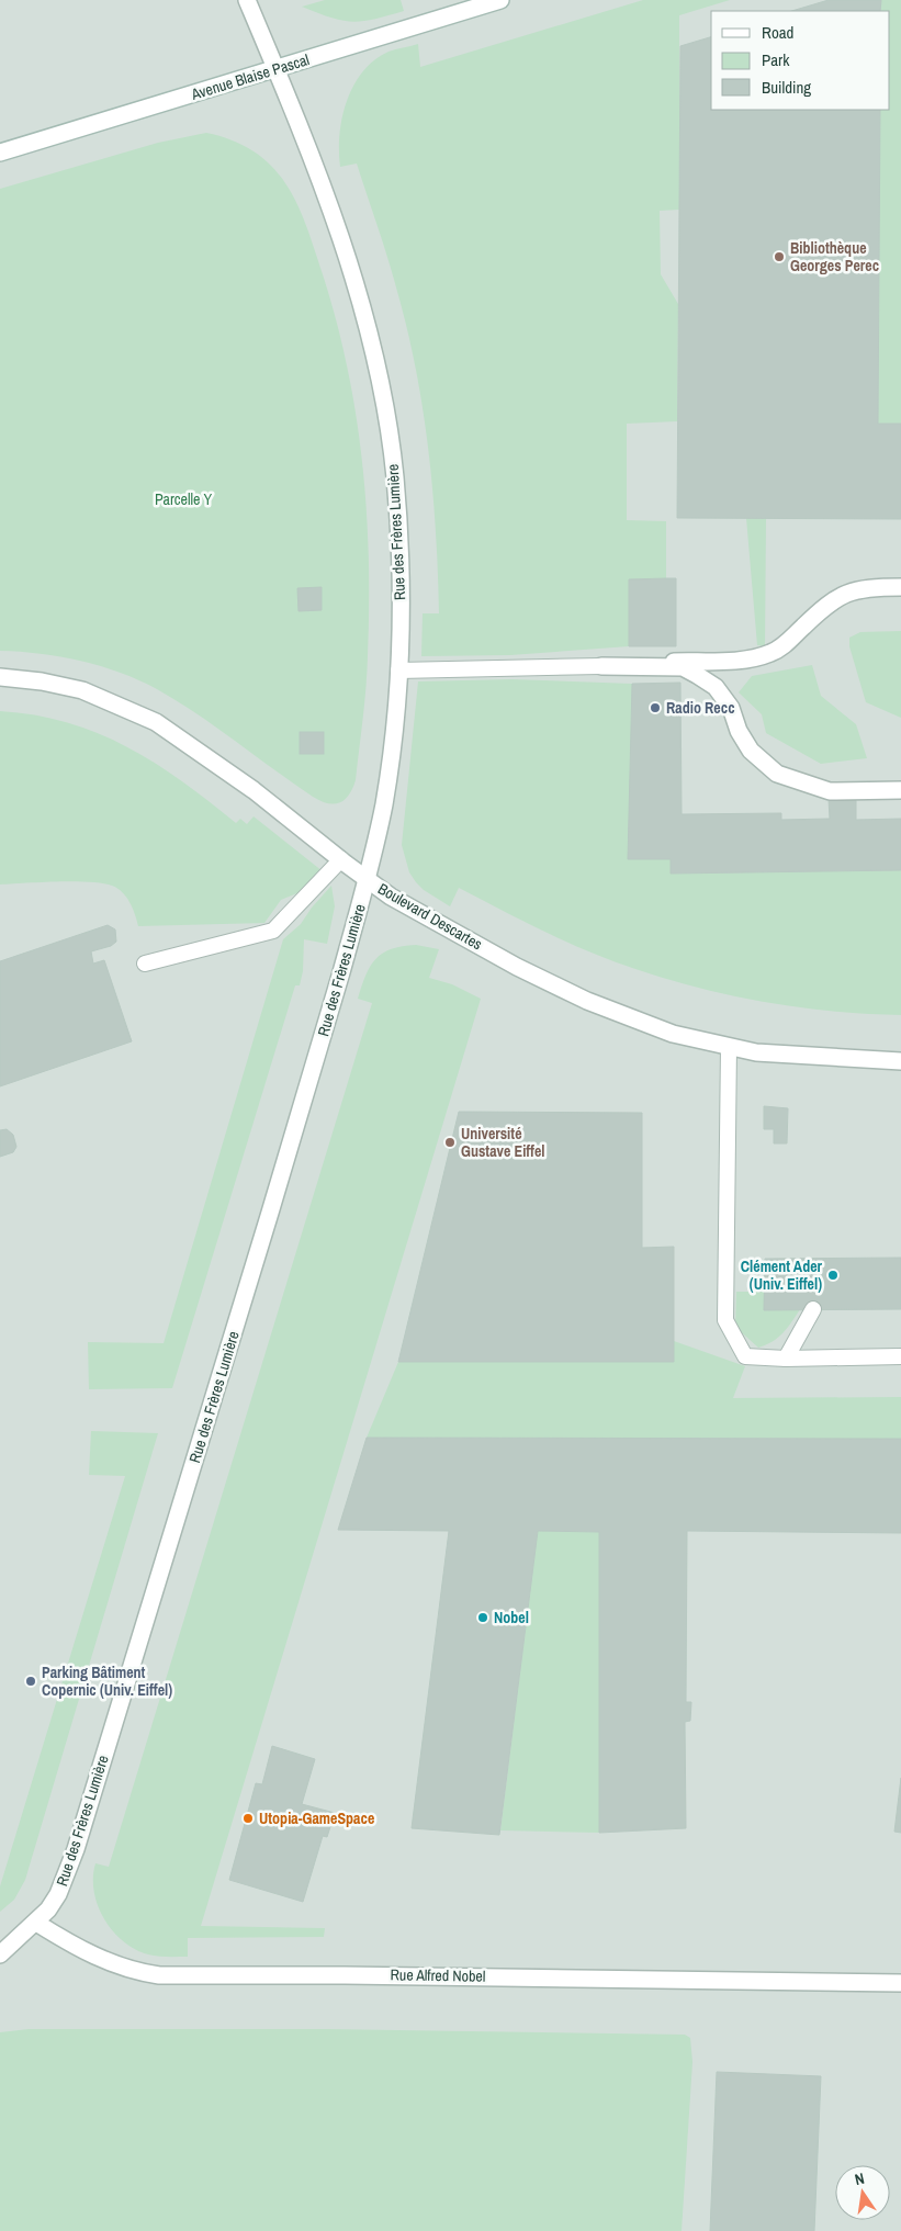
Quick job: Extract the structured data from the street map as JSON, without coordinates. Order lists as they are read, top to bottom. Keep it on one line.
{"streets":{"street":["Avenue Blaise Pascal","Rue des Frères Lumière","Boulevard Descartes","Rue Alfred Nobel"]},"crossings":[["Avenue Blaise Pascal","Rue des Frères Lumière"],["Rue des Frères Lumière","Boulevard Descartes"],["Rue des Frères Lumière","Rue Alfred Nobel"]],"parks":["Parcelle Y"],"places":["Bibliothèque Georges Perec","Radio Recc","Université Gustave Eiffel","Clément Ader (Univ. Eiffel)","Nobel","Parking Bâtiment Copernic (Univ. Eiffel)","Utopia-GameSpace"],"legend":["Road","Park","Building"],"north":"top"}
